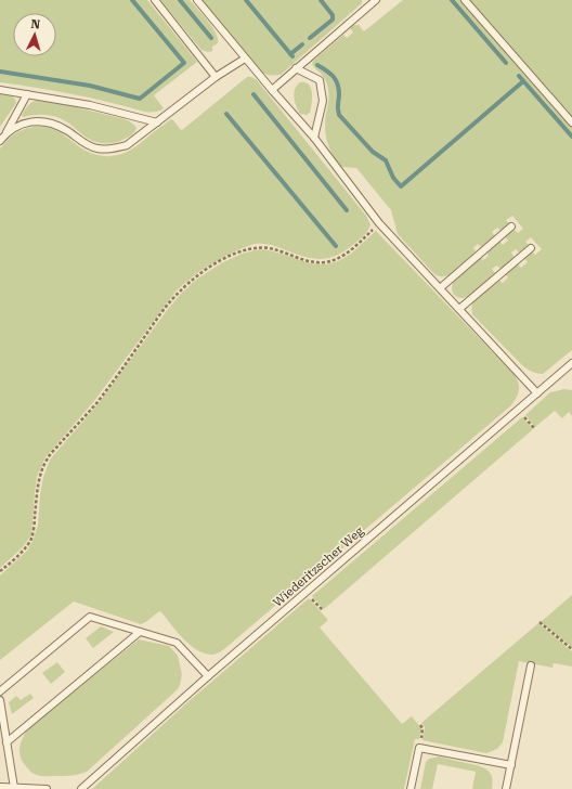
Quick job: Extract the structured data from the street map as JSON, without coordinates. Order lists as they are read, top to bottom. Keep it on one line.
{"streets":{"lane":["Wiederitzscher Weg"]},"north":"top"}
